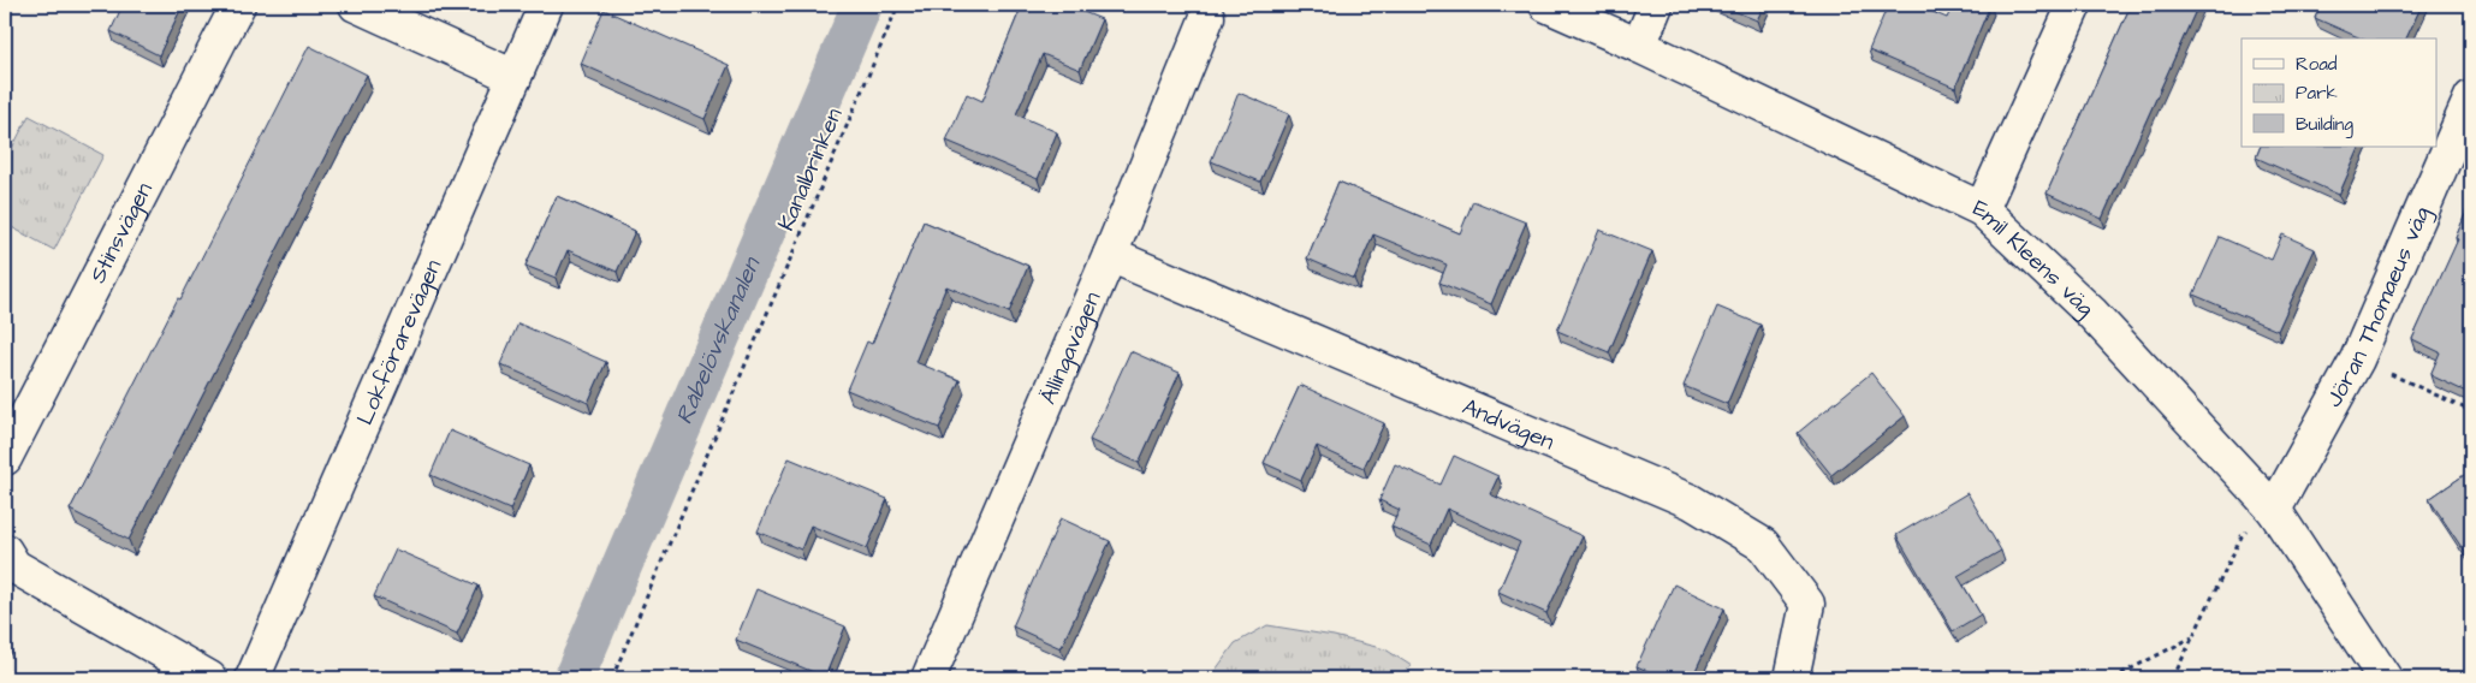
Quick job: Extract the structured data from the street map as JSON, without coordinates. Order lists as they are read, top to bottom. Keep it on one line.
{"streets":{"street":["Stinsvägen","Emil Kleens väg","Jöran Thomaeus väg","Lokförarevägen","Ällingavägen","Andvägen"],"path":["Kanalbrinken"]},"crossings":[["Emil Kleens väg","Jöran Thomaeus väg"],["Ällingavägen","Andvägen"]],"water":["Råbelövskanalen"],"legend":["Road","Park","Building"]}
